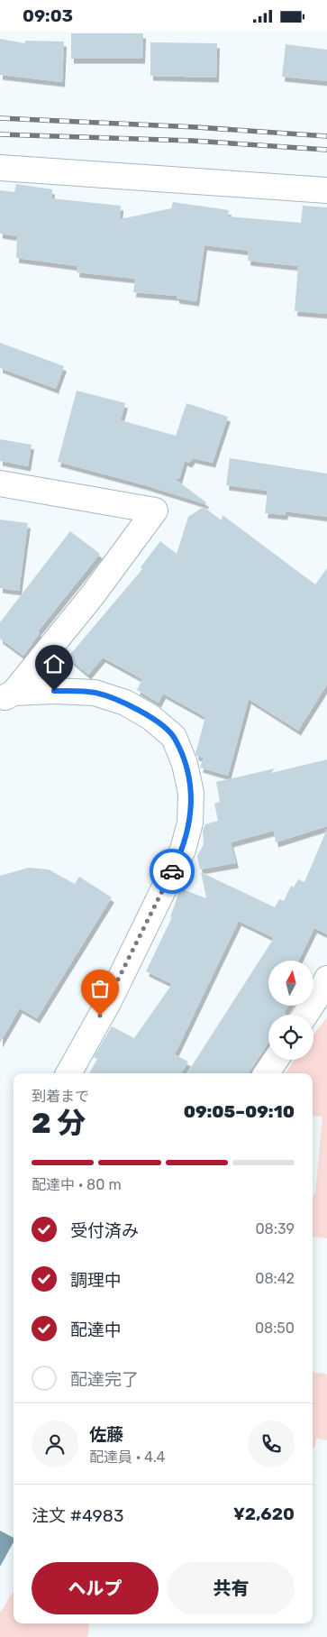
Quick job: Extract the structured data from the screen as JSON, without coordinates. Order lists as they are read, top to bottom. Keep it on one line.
{"north":"top","page":{"status":"09:03","heading":["2 分","到着まで","09:05–09:10"],"panel":["佐藤","配達員 · 4.4","注文 #4983","¥2,620"],"bar":"配達中 · 80 m","list":[["受付済み","08:39"],["調理中","08:42"],["配達中","08:50"],"配達完了"],"buttons":["ヘルプ","共有"]}}
